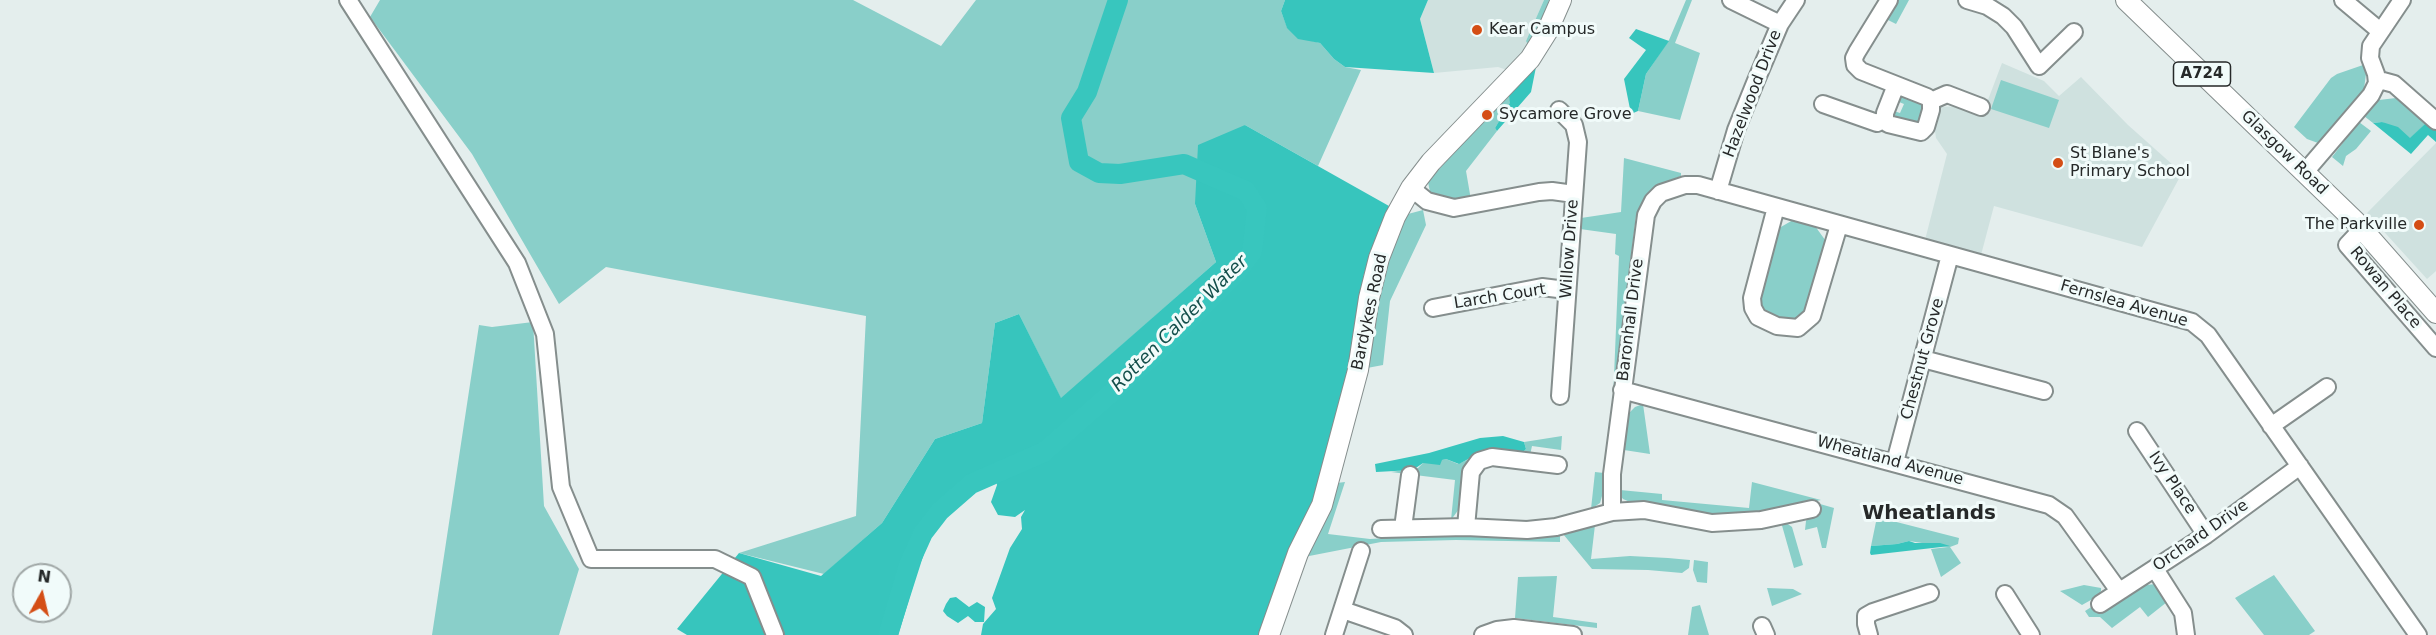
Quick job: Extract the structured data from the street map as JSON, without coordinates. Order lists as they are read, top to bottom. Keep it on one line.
{"streets":{"main road":["A724","Glasgow Road","Bardykes Road"],"street":["Hazelwood Drive","Willow Drive","Rowan Place","Larch Court","Fernslea Avenue","Baronhall Drive","Chestnut Grove","Wheatland Avenue","Ivy Place","Orchard Drive"]},"crossings":[["Hazelwood Drive","Fernslea Avenue"],["Hazelwood Drive","Baronhall Drive"],["Glasgow Road","Rowan Place"],["Willow Drive","Larch Court"],["Fernslea Avenue","Baronhall Drive"],["Fernslea Avenue","Chestnut Grove"],["Fernslea Avenue","Orchard Drive"],["Baronhall Drive","Wheatland Avenue"],["Chestnut Grove","Wheatland Avenue"],["Wheatland Avenue","Orchard Drive"],["Ivy Place","Orchard Drive"]],"districts":["Wheatlands"],"water":["Rotten Calder Water"],"places":["Kear Campus","Sycamore Grove","St Blane's Primary School","The Parkville"],"north":"top"}
